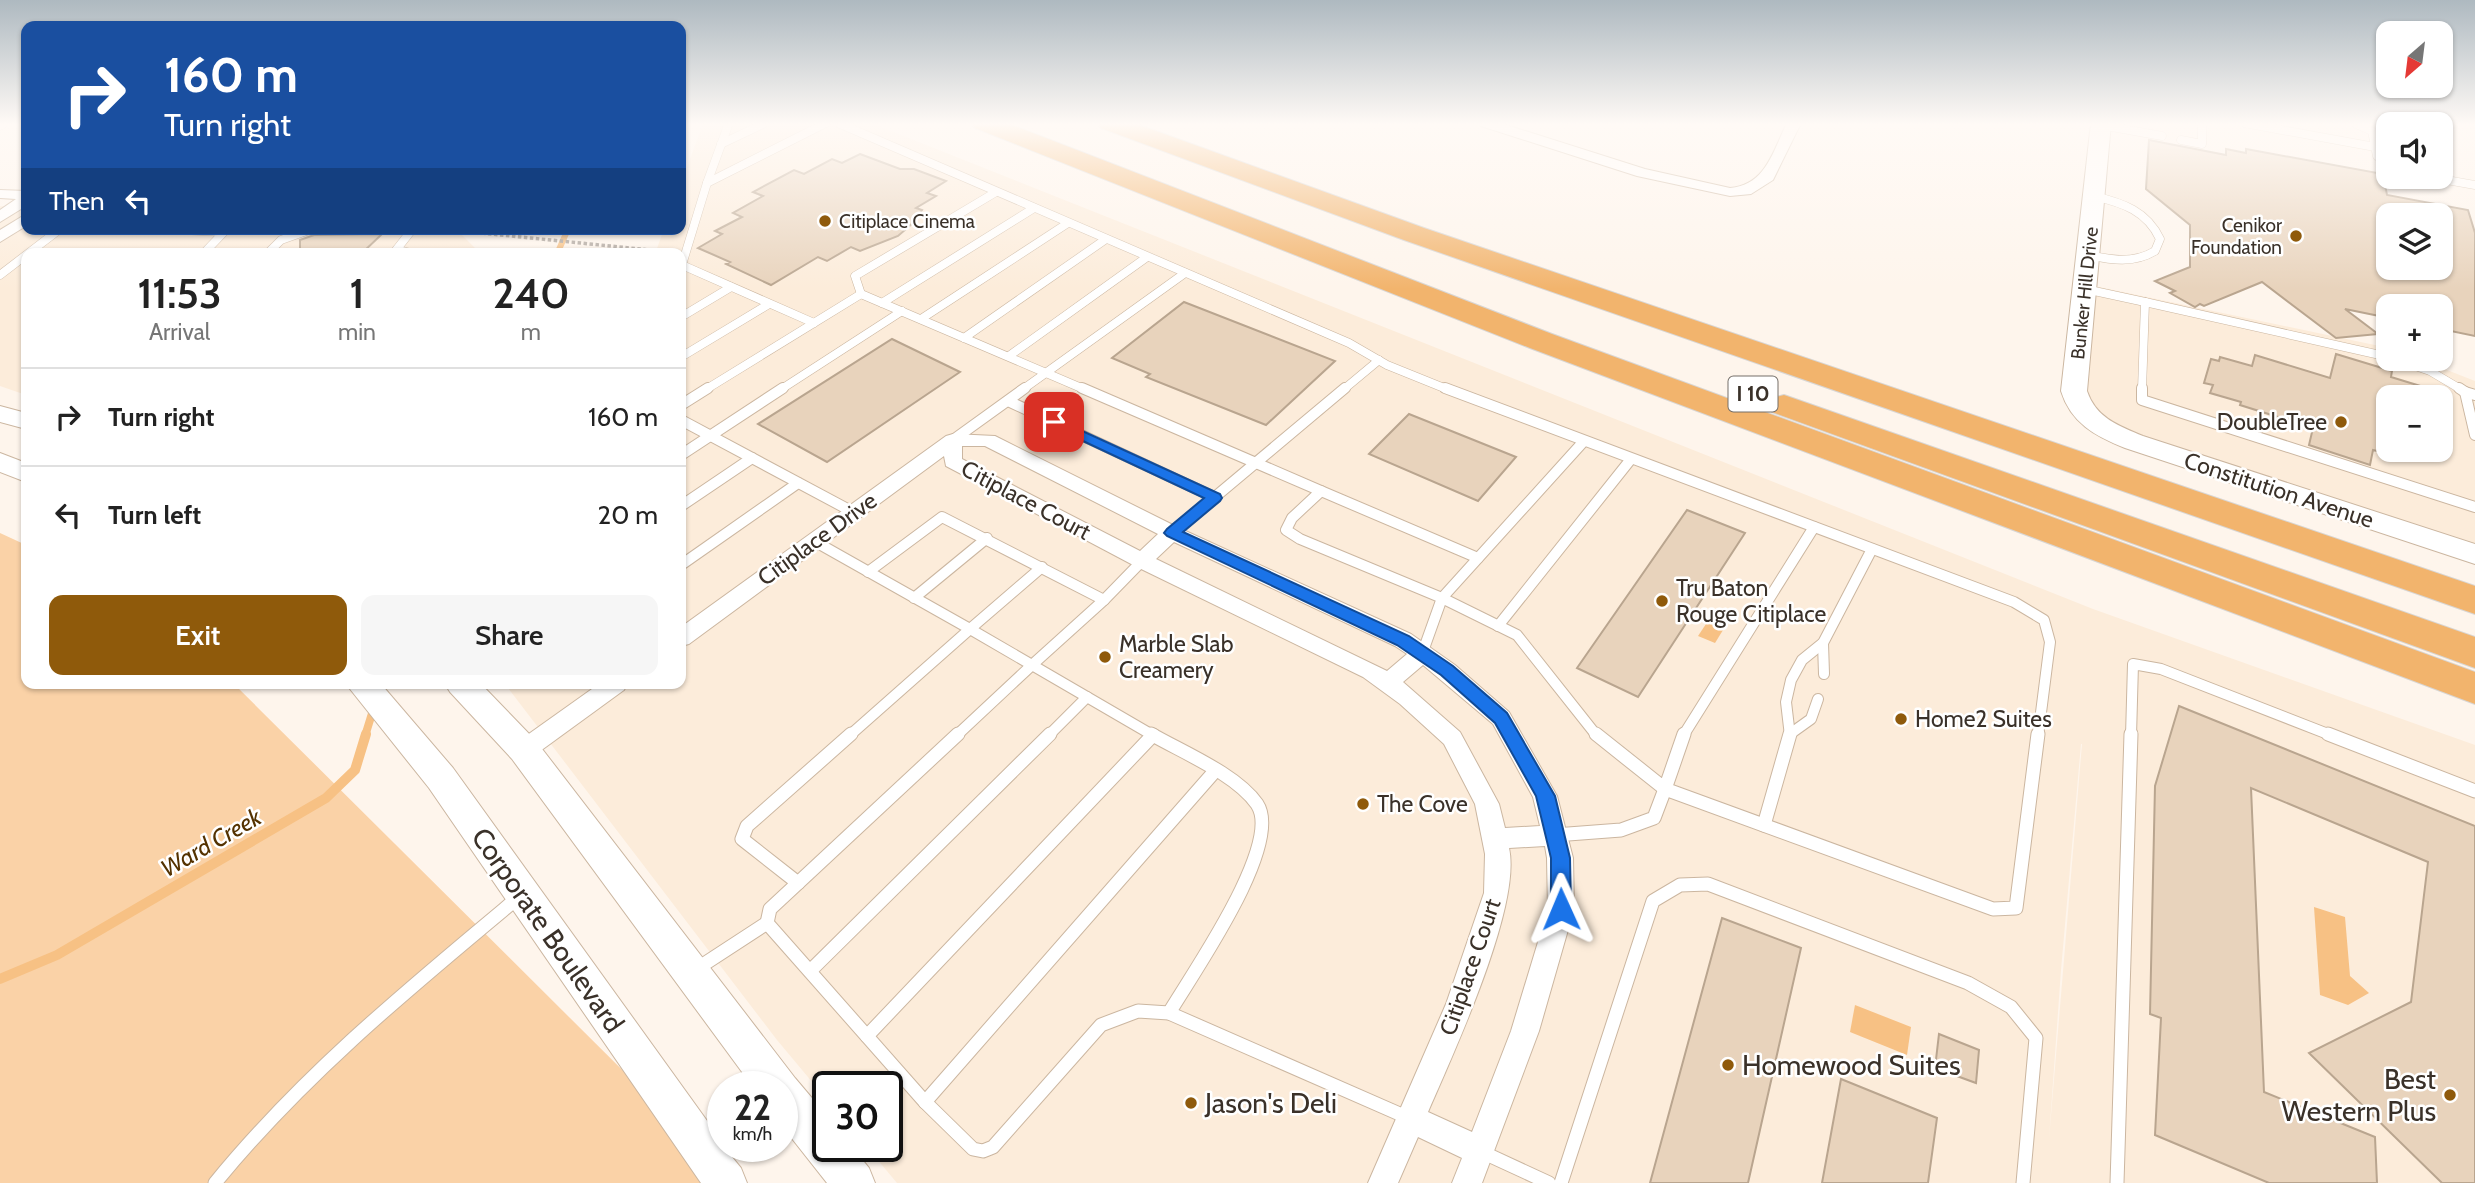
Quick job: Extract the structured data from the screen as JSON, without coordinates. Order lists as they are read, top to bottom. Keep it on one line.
{"streets":{"highway":["I 10"],"street":["Bunker Hill Drive","Constitution Avenue","Citiplace Court","Citiplace Drive","Corporate Boulevard"]},"crossings":[["Bunker Hill Drive","Constitution Avenue"],["Citiplace Court","Citiplace Drive"]],"water":["Ward Creek"],"places":["Citiplace Cinema","Cenikor Foundation","DoubleTree","Tru Baton Rouge Citiplace","Marble Slab Creamery","Home2 Suites","The Cove","Homewood Suites","Best Western Plus","Jason's Deli"],"north":"bottom left","page":{"map_buttons":["+","−"],"turn":["160 m","Turn right"],"then":"Then","eta":["11:53","Arrival","1","min","240","m"],"list":[{"name":"Turn right","value":"160 m"},{"name":"Turn left","value":"20 m"}],"buttons":["Exit","Share"],"speed":"22 km/h","limit":"30"}}
